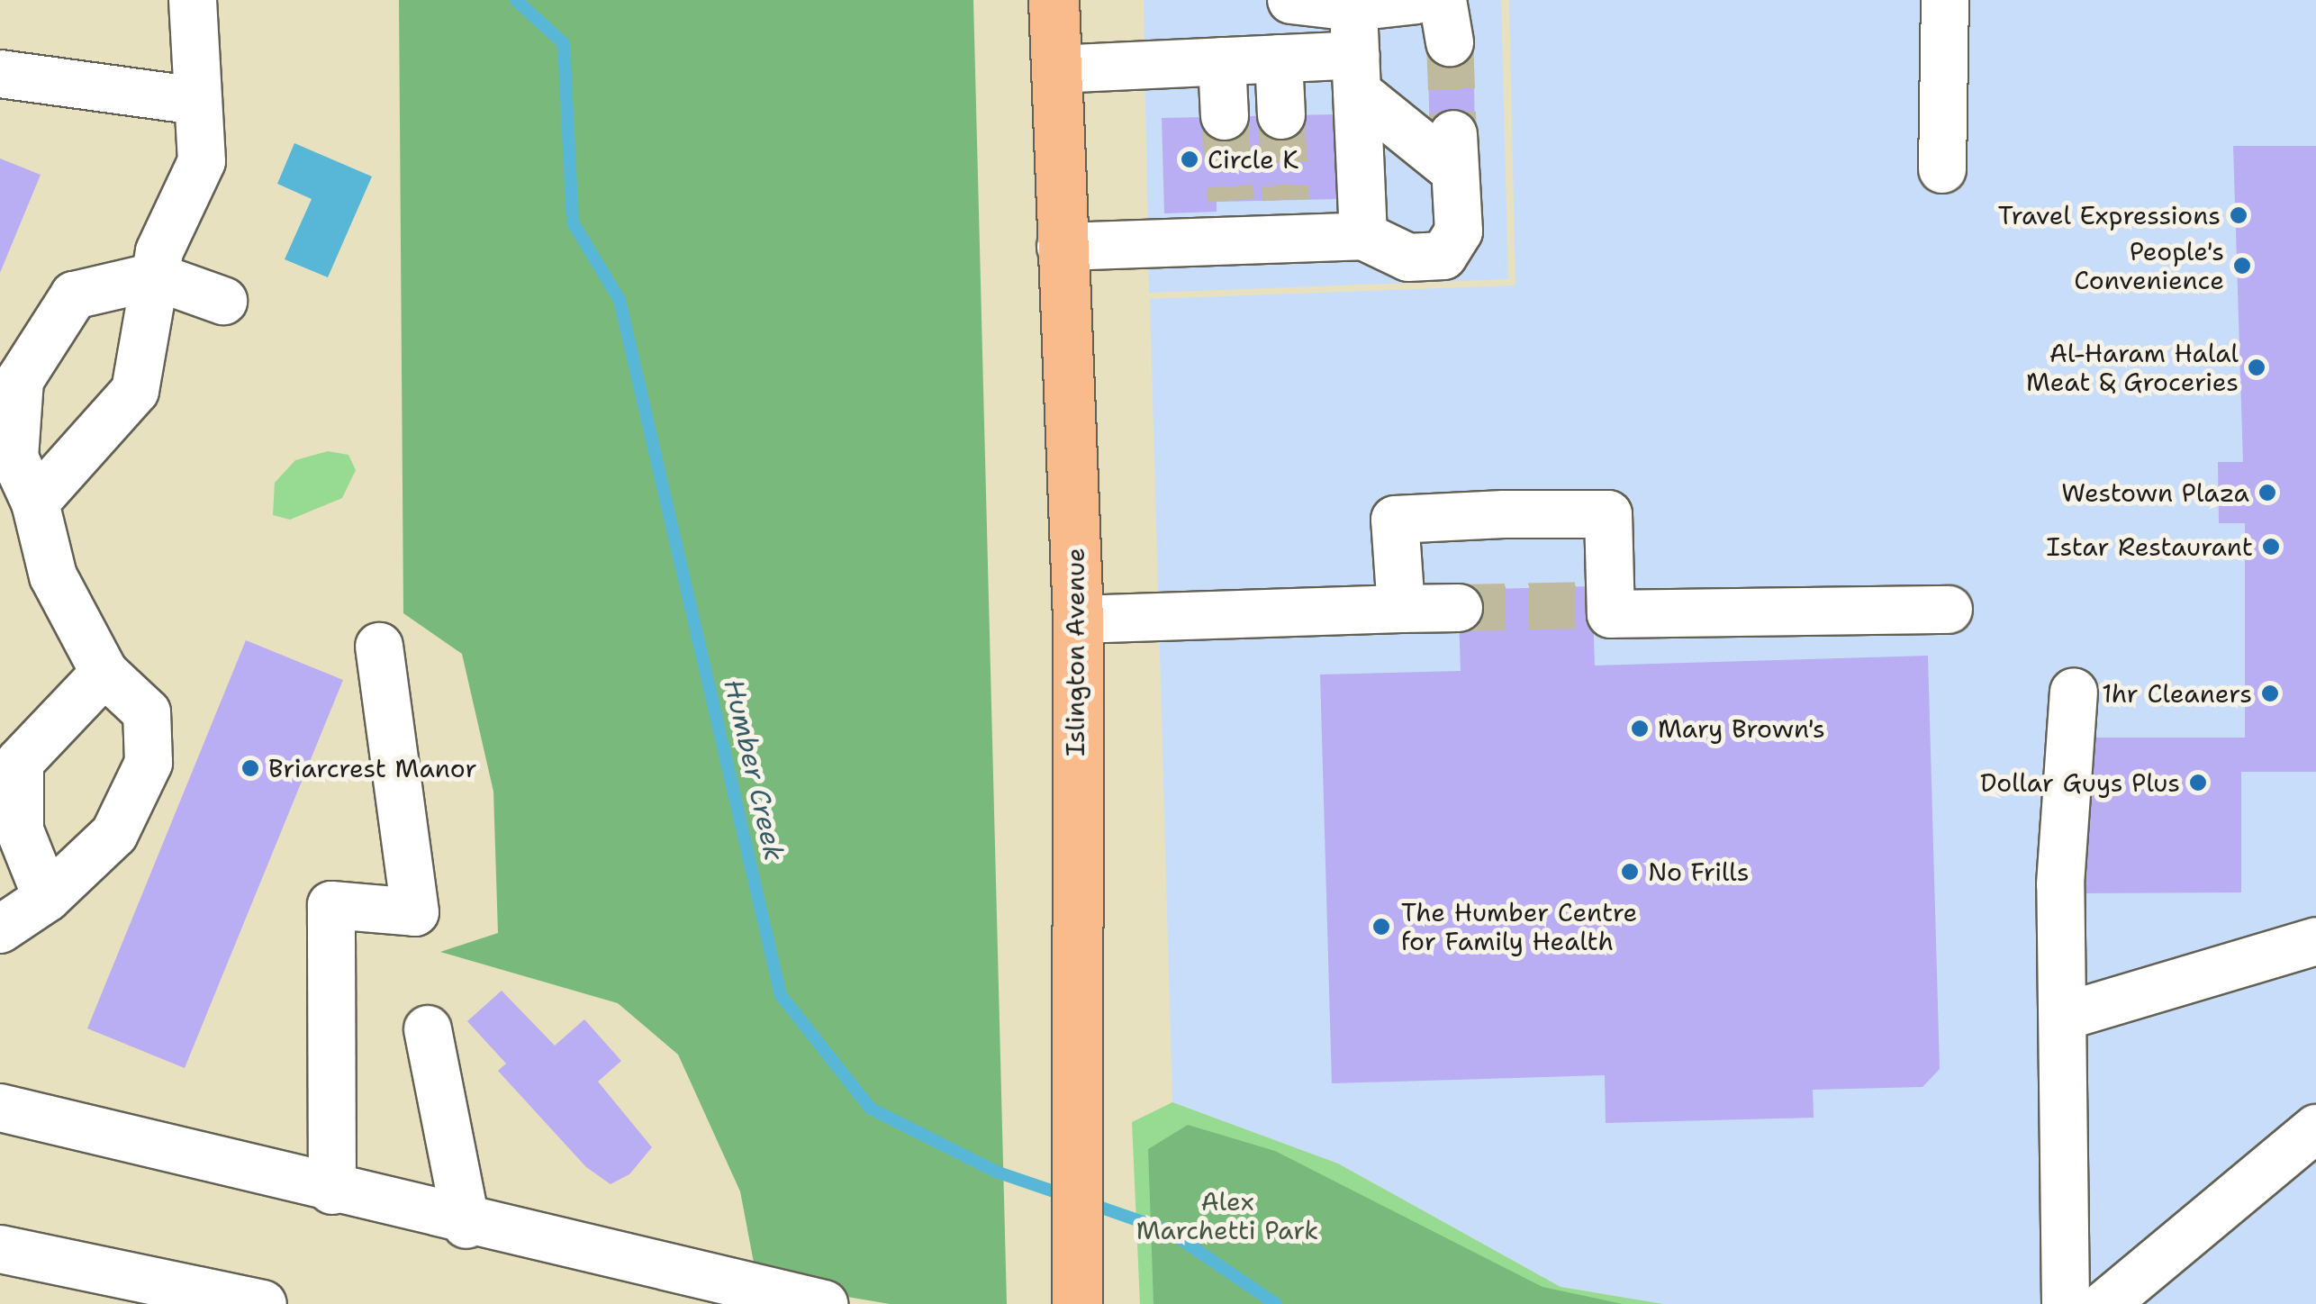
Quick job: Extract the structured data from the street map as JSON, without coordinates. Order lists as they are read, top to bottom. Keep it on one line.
{"streets":{"main road":["Islington Avenue"]},"water":["Humber Creek"],"parks":["Alex Marchetti Park"],"places":["Circle K","Travel Expressions","People's Convenience","Al-Haram Halal Meat & Groceries","Westown Plaza","Istar Restaurant","1hr Cleaners","Mary Brown's","Briarcrest Manor","Dollar Guys Plus","No Frills","The Humber Centre for Family Health"]}
